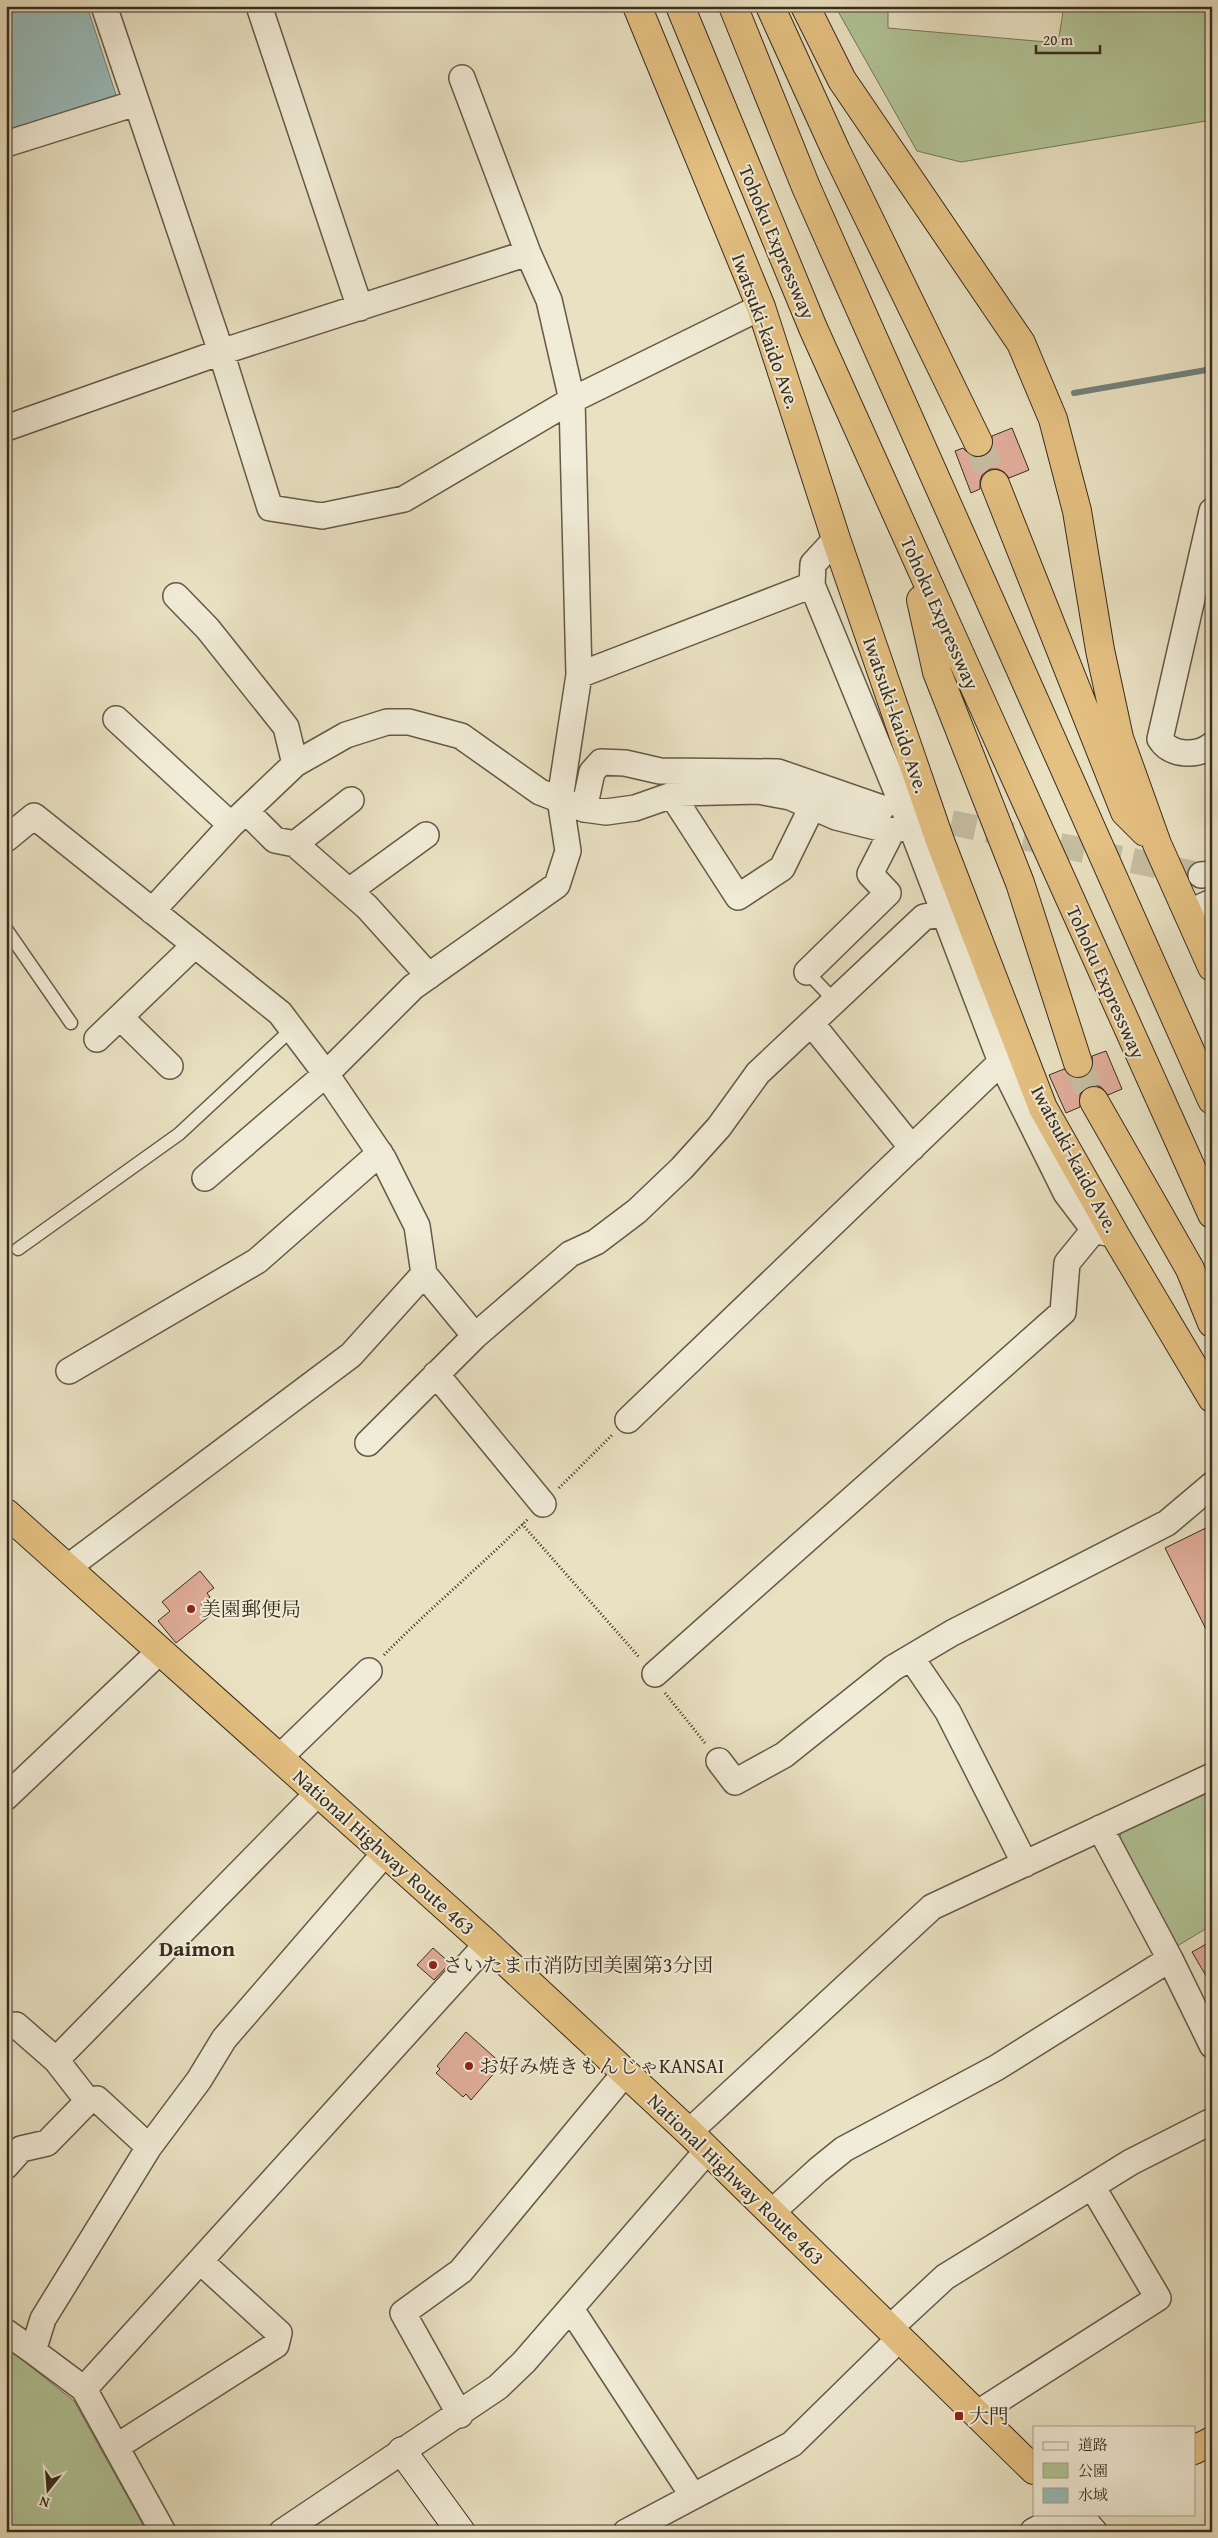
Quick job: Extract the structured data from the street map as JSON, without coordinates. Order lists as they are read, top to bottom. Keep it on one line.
{"streets":{"highway":["Tohoku Expressway","Iwatsuki-kaido Ave.","National Highway Route 463"]},"districts":["Daimon"],"places":{"other":["美園郵便局","さいたま市消防団美園第3分団","お好み焼きもんじゃKANSAI"],"transit":["大門"]},"legend":["道路","公園","水域"],"scale_bar":"20 m","north":"bottom"}
